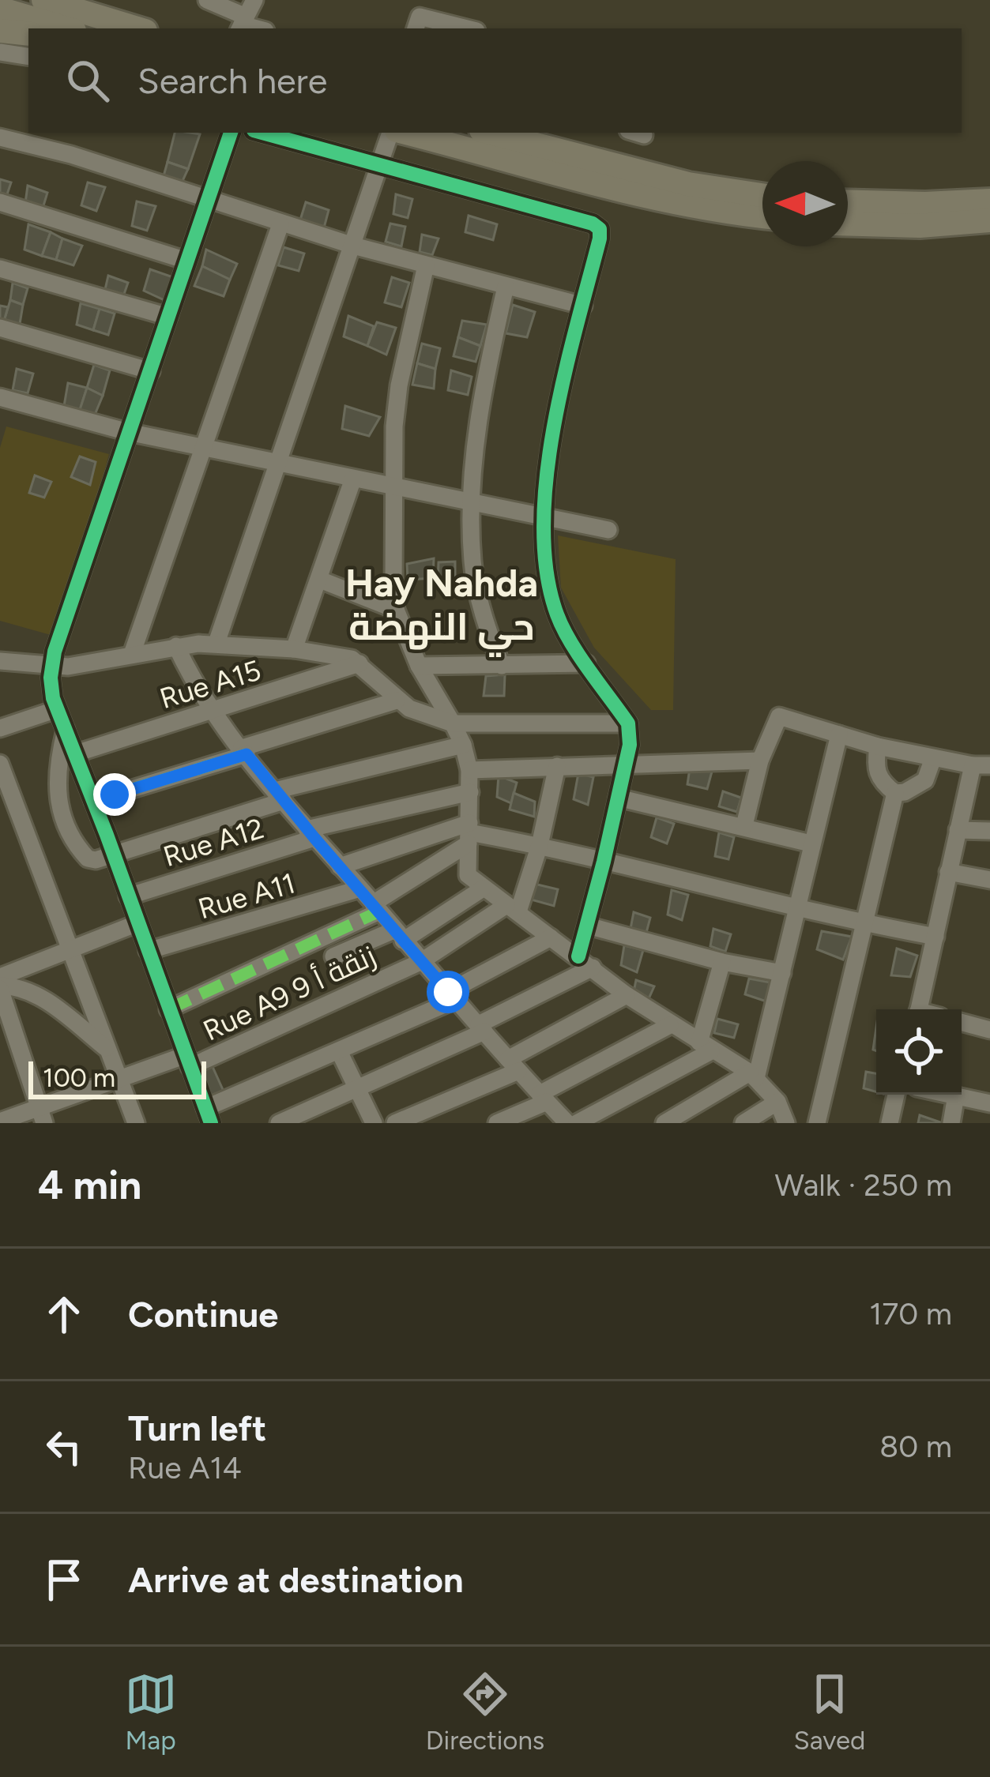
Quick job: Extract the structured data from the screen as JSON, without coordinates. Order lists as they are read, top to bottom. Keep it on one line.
{"streets":{"street":["Rue A15","Rue A12","Rue A11","Rue A9 زنقة أ 9"]},"districts":["Hay Nahda حي النهضة"],"scale_bar":"100 m","north":"left","page":{"search":"Search here","scale":"100 m","heading":["4 min","Walk · 250 m"],"list":[["Continue","170 m"],["Turn left","Rue A14","80 m"],"Arrive at destination"],"nav":["Map","Directions","Saved"]}}
